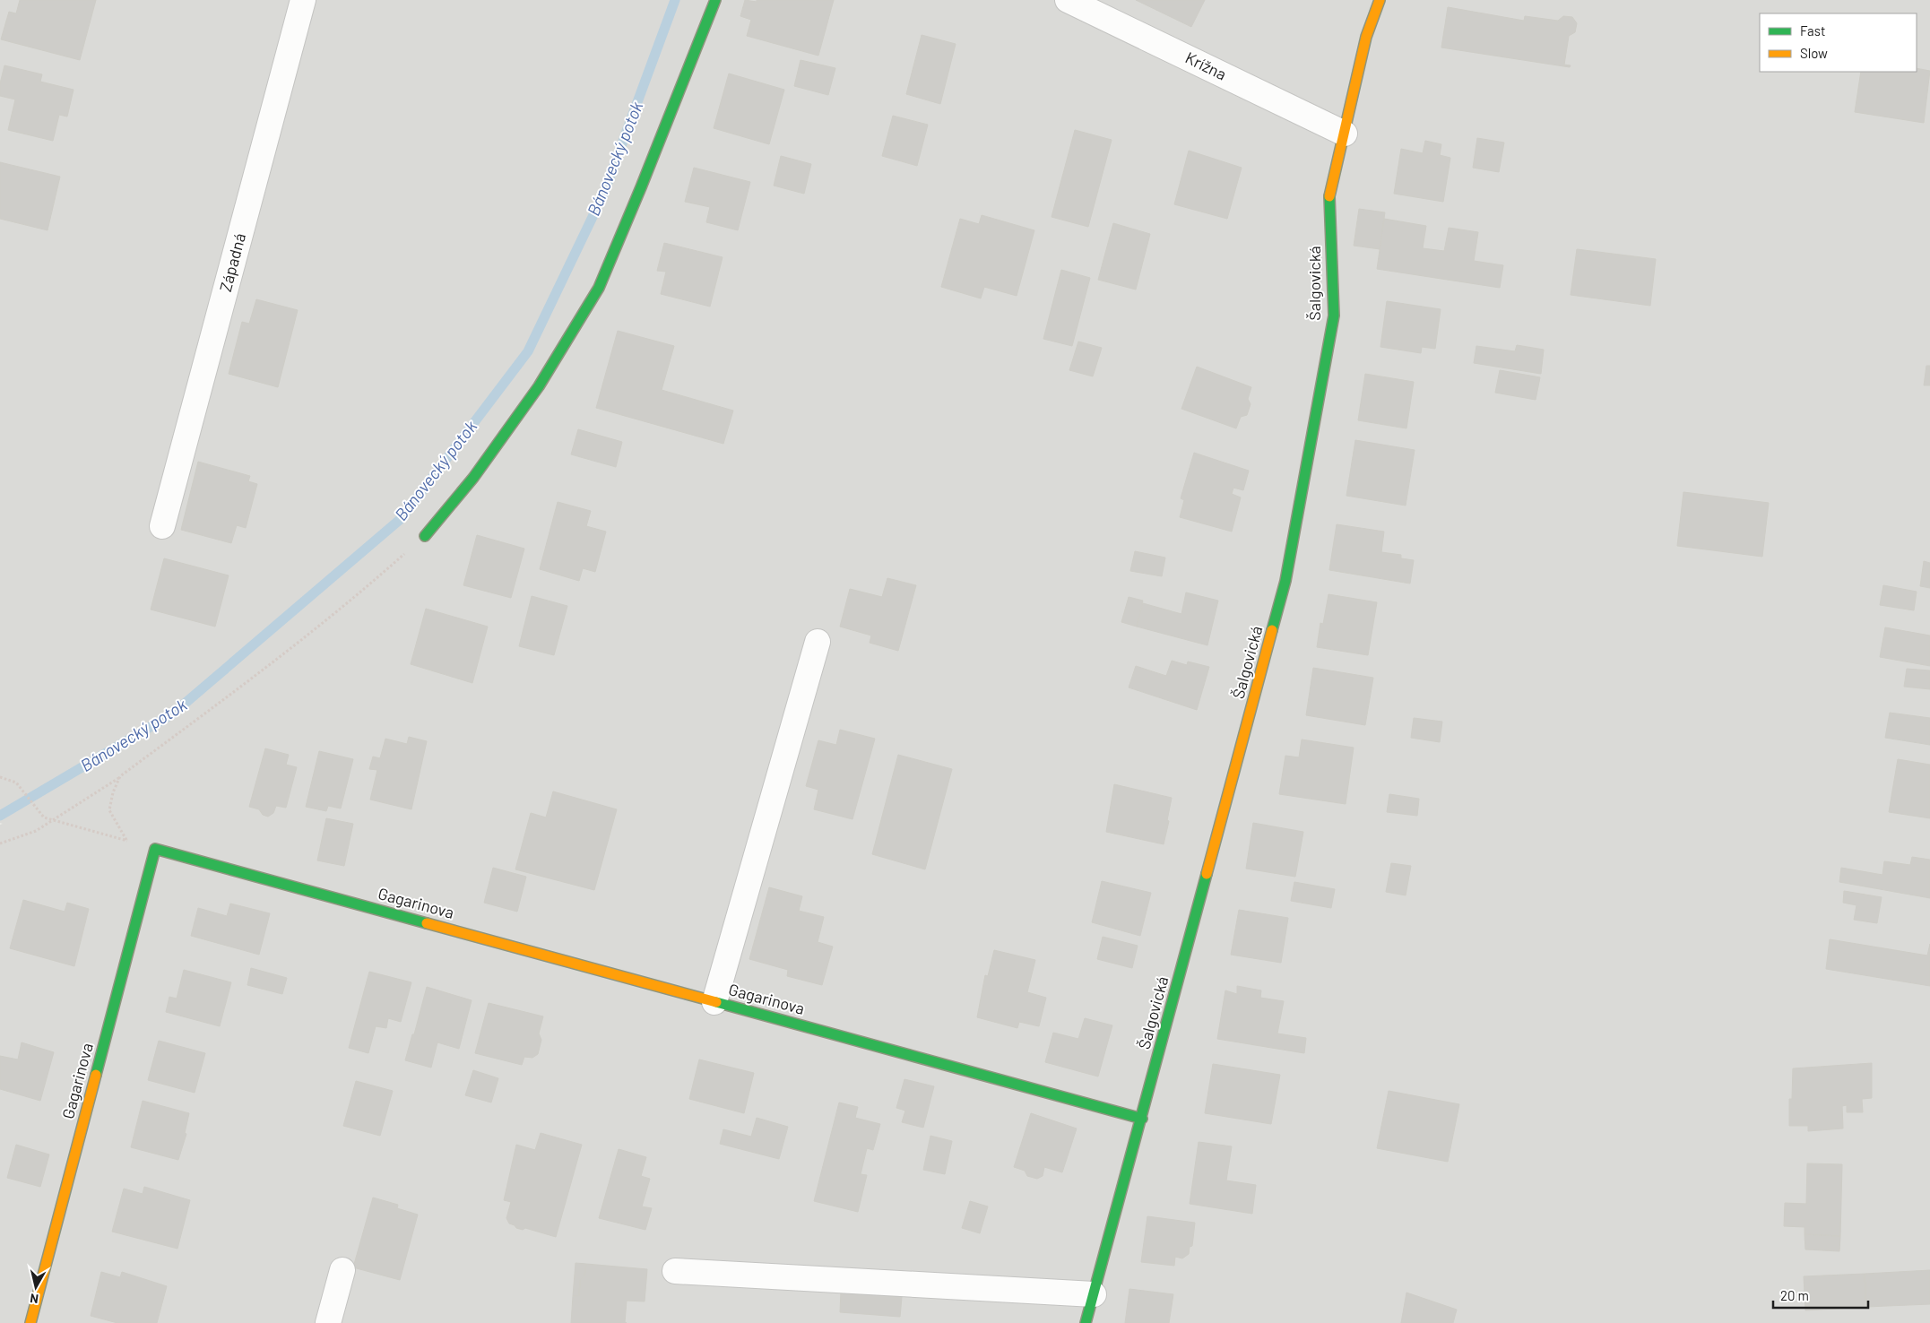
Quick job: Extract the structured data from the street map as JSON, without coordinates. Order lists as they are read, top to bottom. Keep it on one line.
{"streets":{"street":["Krížna","Západná","Šalgovická","Gagarinova"]},"crossings":[["Krížna","Šalgovická"],["Šalgovická","Gagarinova"]],"water":["Bánovecký potok"],"legend":["Fast","Slow"],"scale_bar":"20 m","north":"bottom"}
